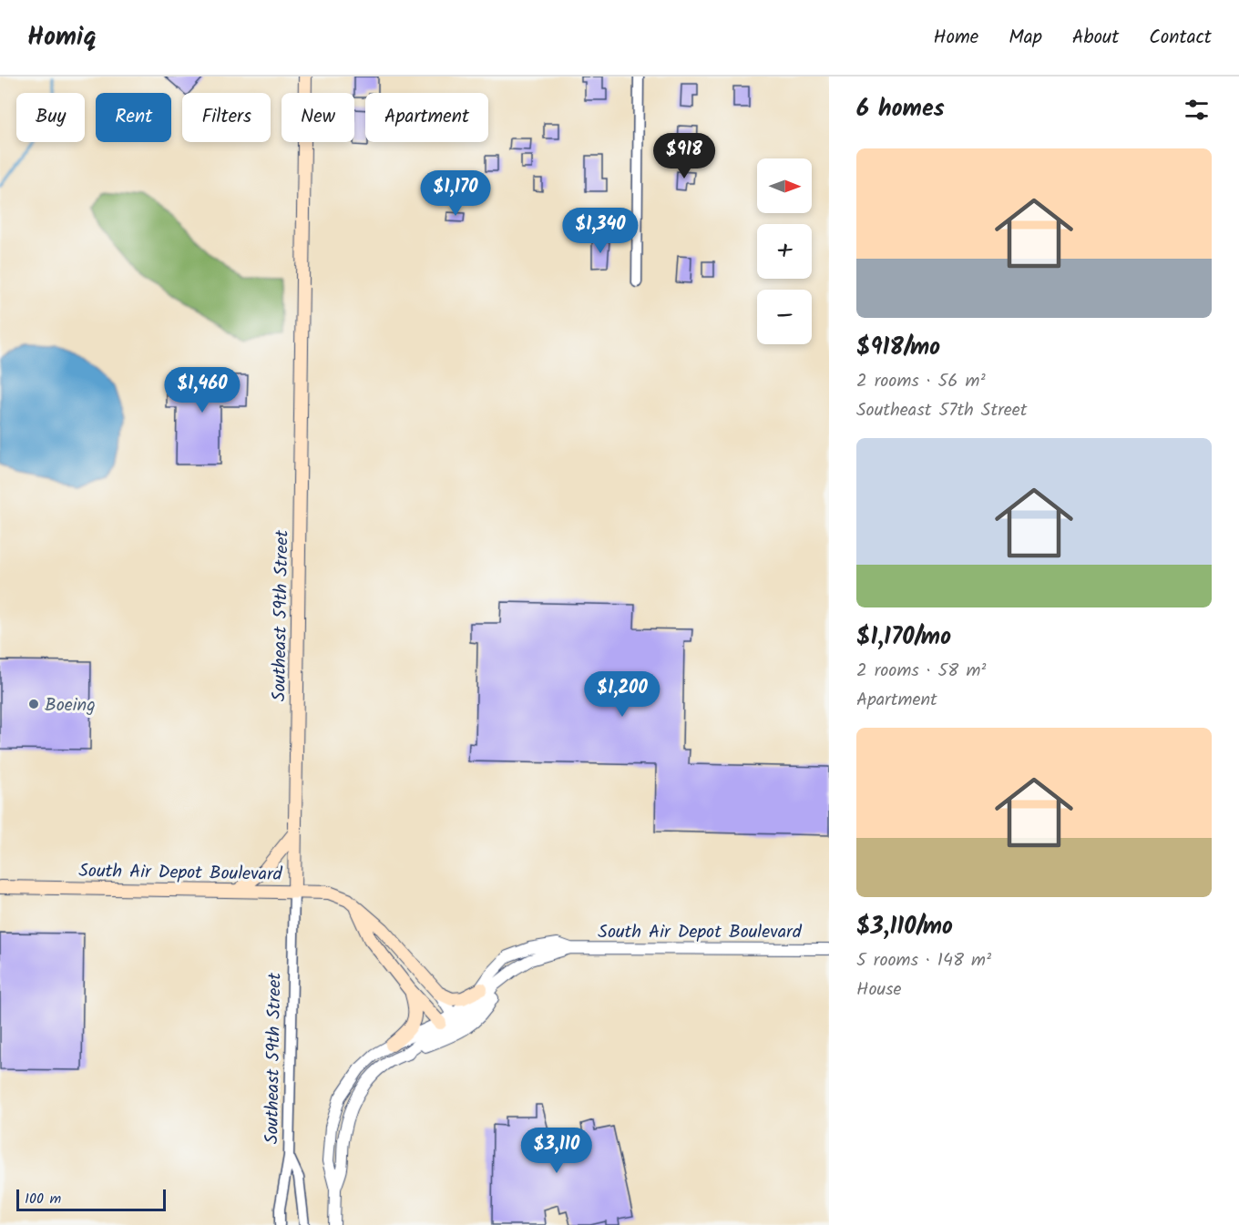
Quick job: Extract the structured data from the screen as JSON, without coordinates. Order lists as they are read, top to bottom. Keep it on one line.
{"streets":{"main road":["Southeast 59th Street","South Air Depot Boulevard"]},"crossings":[["Southeast 59th Street","South Air Depot Boulevard"]],"places":["Boeing"],"scale_bar":"100 m","north":"right","page":{"header":"Homiq","nav":["Home","Map","About","Contact"],"heading":"6 homes","chip":["Buy","Rent","Filters","New","Apartment"],"price":["$918","$1,170","$1,340","$1,460","$1,200","$3,110"],"list":[{"name":"$918/mo","note":"2 rooms · 56 m² · Southeast 57th Street"},{"name":"$1,170/mo","note":"2 rooms · 58 m² · Apartment"},{"name":"$3,110/mo","note":"5 rooms · 148 m² · House"}],"map_buttons":["+","−"],"scale":"100 m"}}
